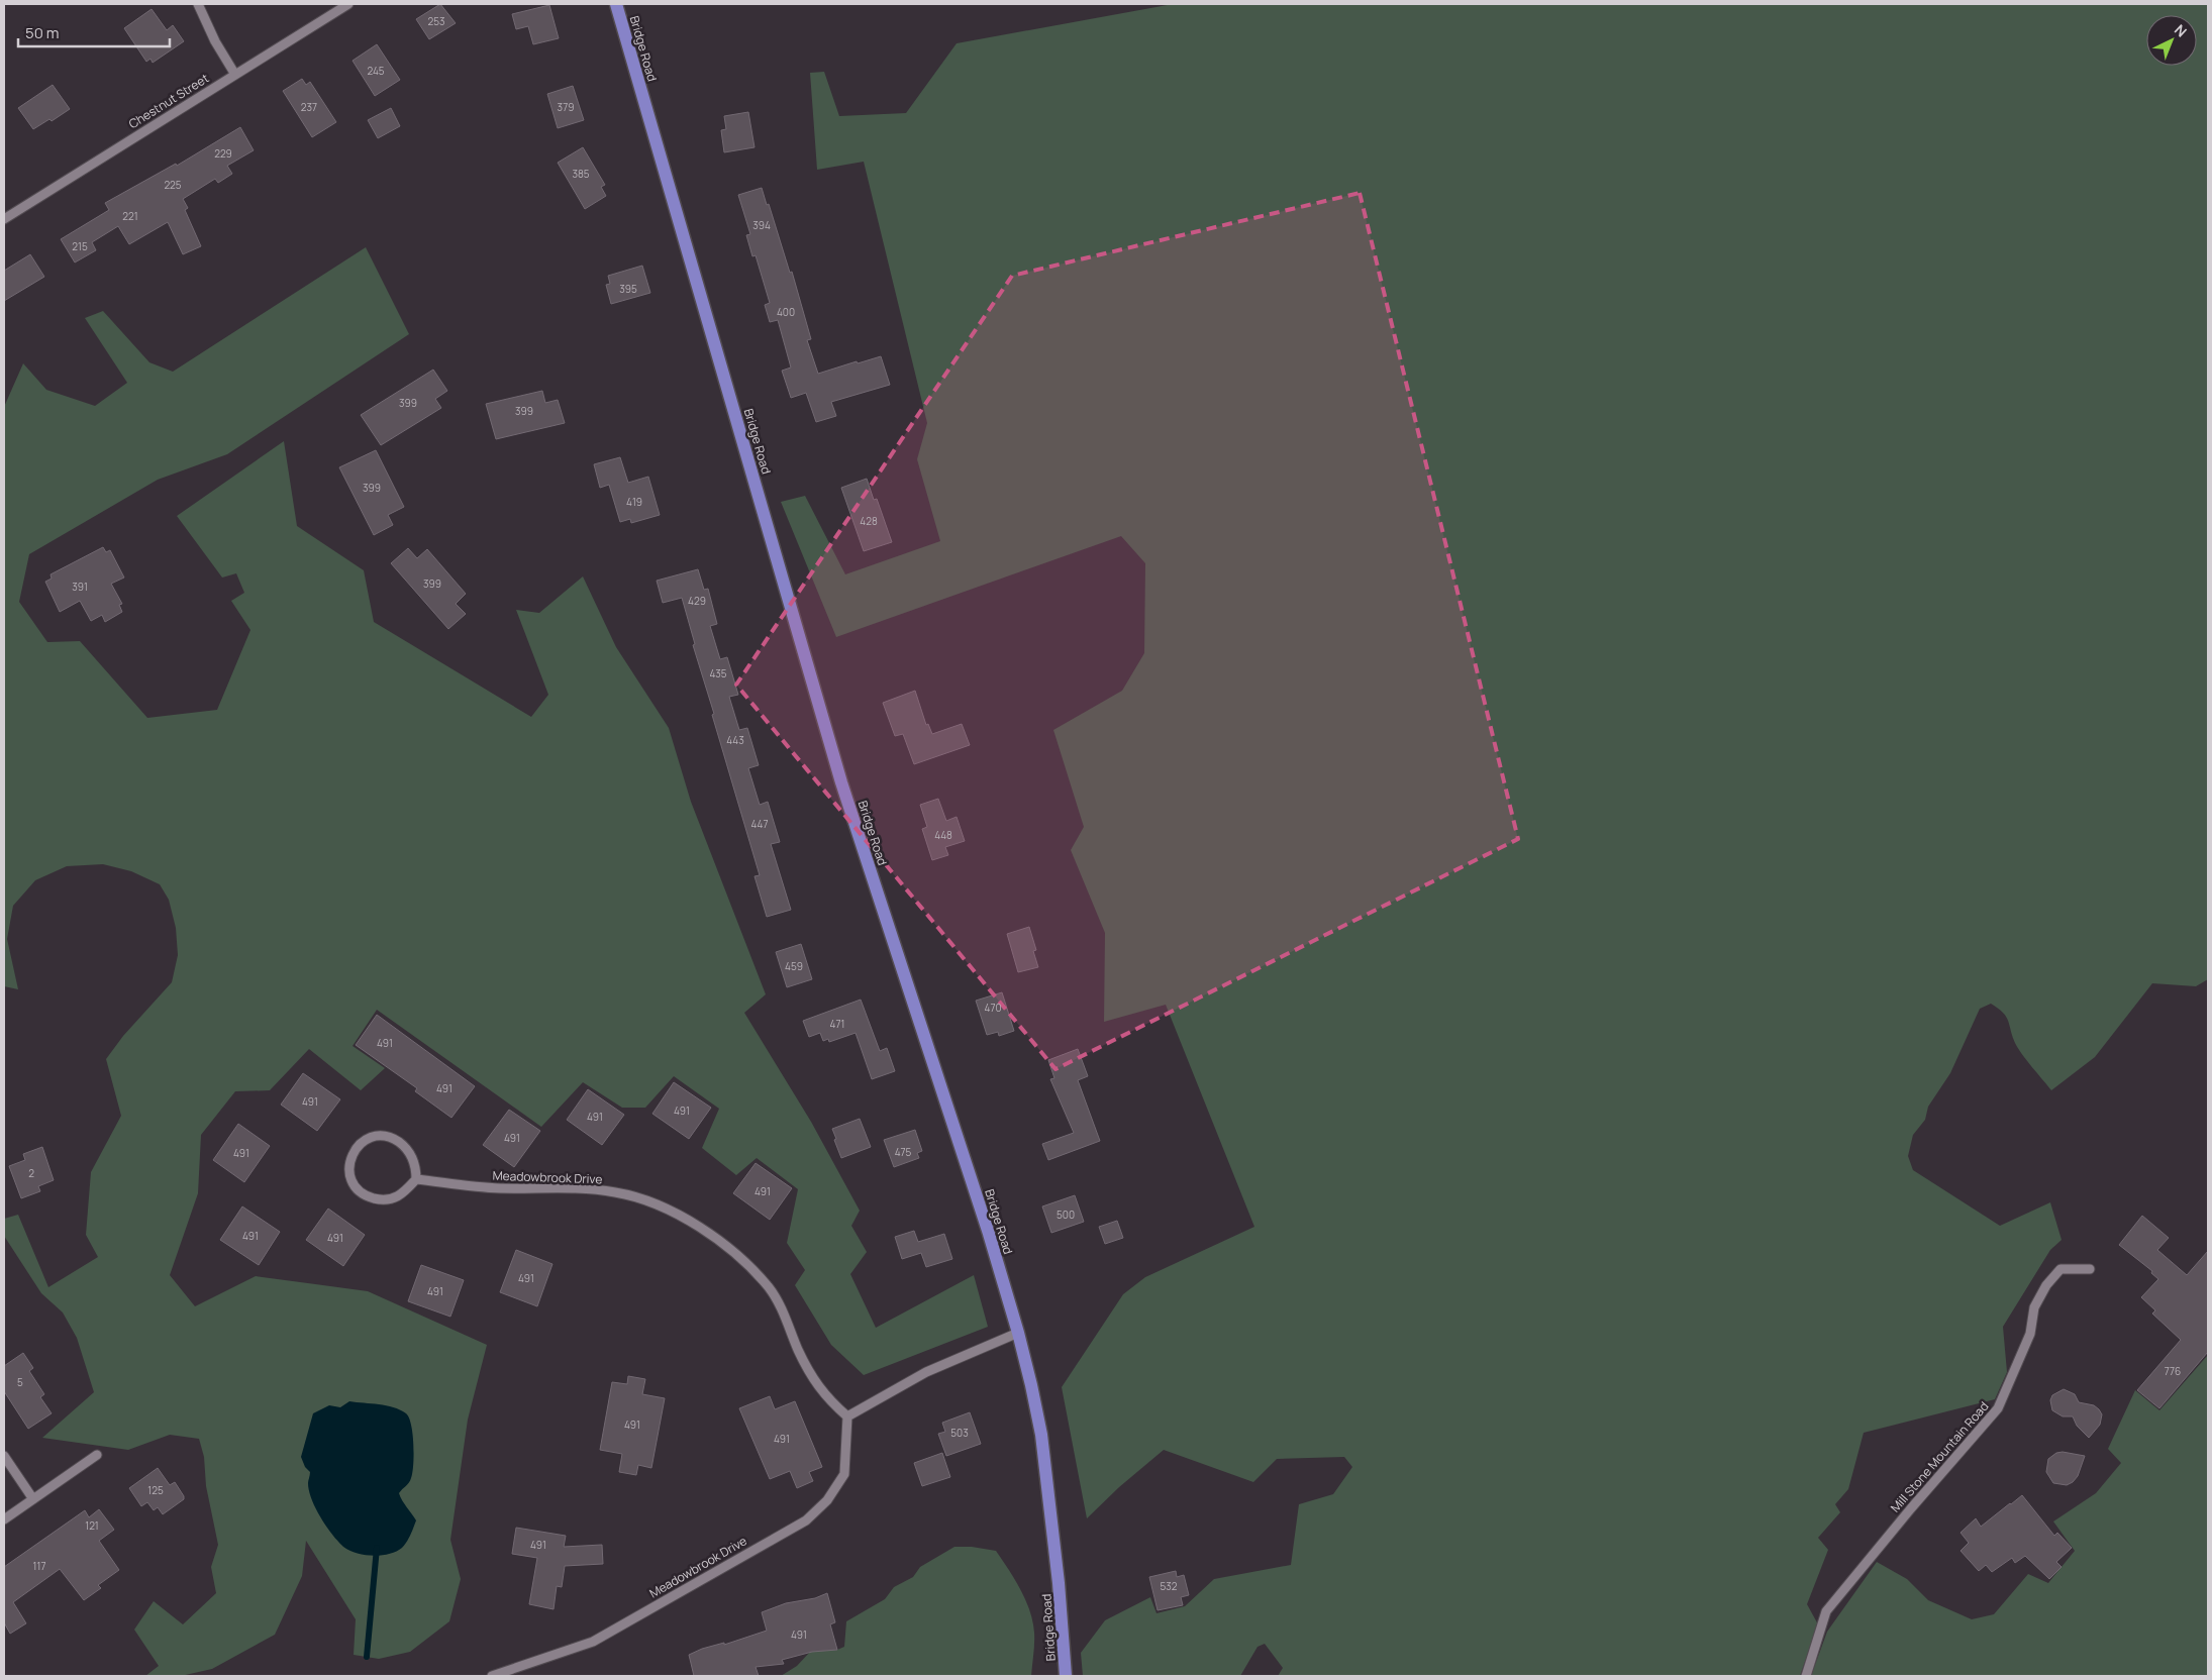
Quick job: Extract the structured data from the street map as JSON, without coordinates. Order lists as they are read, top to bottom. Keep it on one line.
{"streets":{"main road":["Bridge Road"],"street":["Chestnut Street","Meadowbrook Drive","Mill Stone Mountain Road"]},"house_numbers":["253","245","237","379","229","385","225","221","394","215","395","400","399","399","399","419","428","399","391","429","435","443","447","448","459","470","471","491","491","491","491","491","491","475","491","2","491","500","491","491","491","491","776","5","491","503","491","125","121","491","117","532","491"],"scale_bar":"50 m","north":"top right"}
